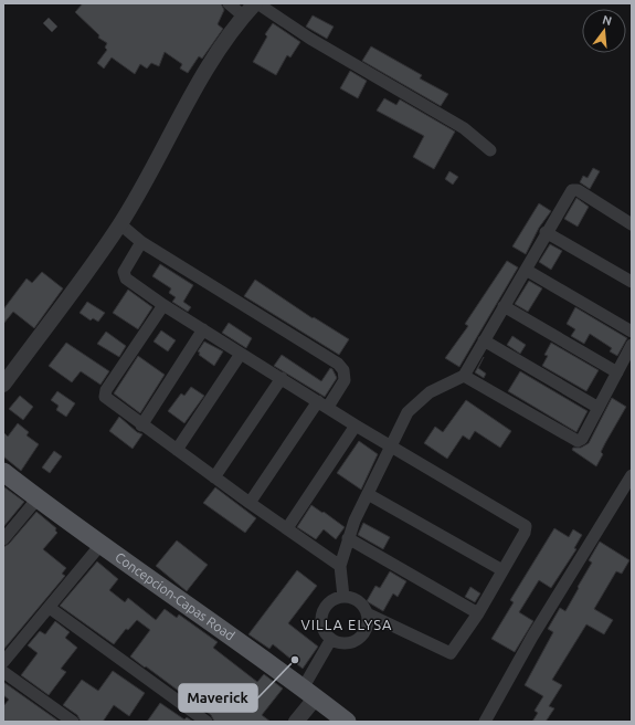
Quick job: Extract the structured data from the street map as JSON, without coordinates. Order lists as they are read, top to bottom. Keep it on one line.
{"streets":{"main road":["Concepcion-Capas Road"]},"districts":["VILLA ELYSA"],"places":["Maverick"],"north":"top"}
